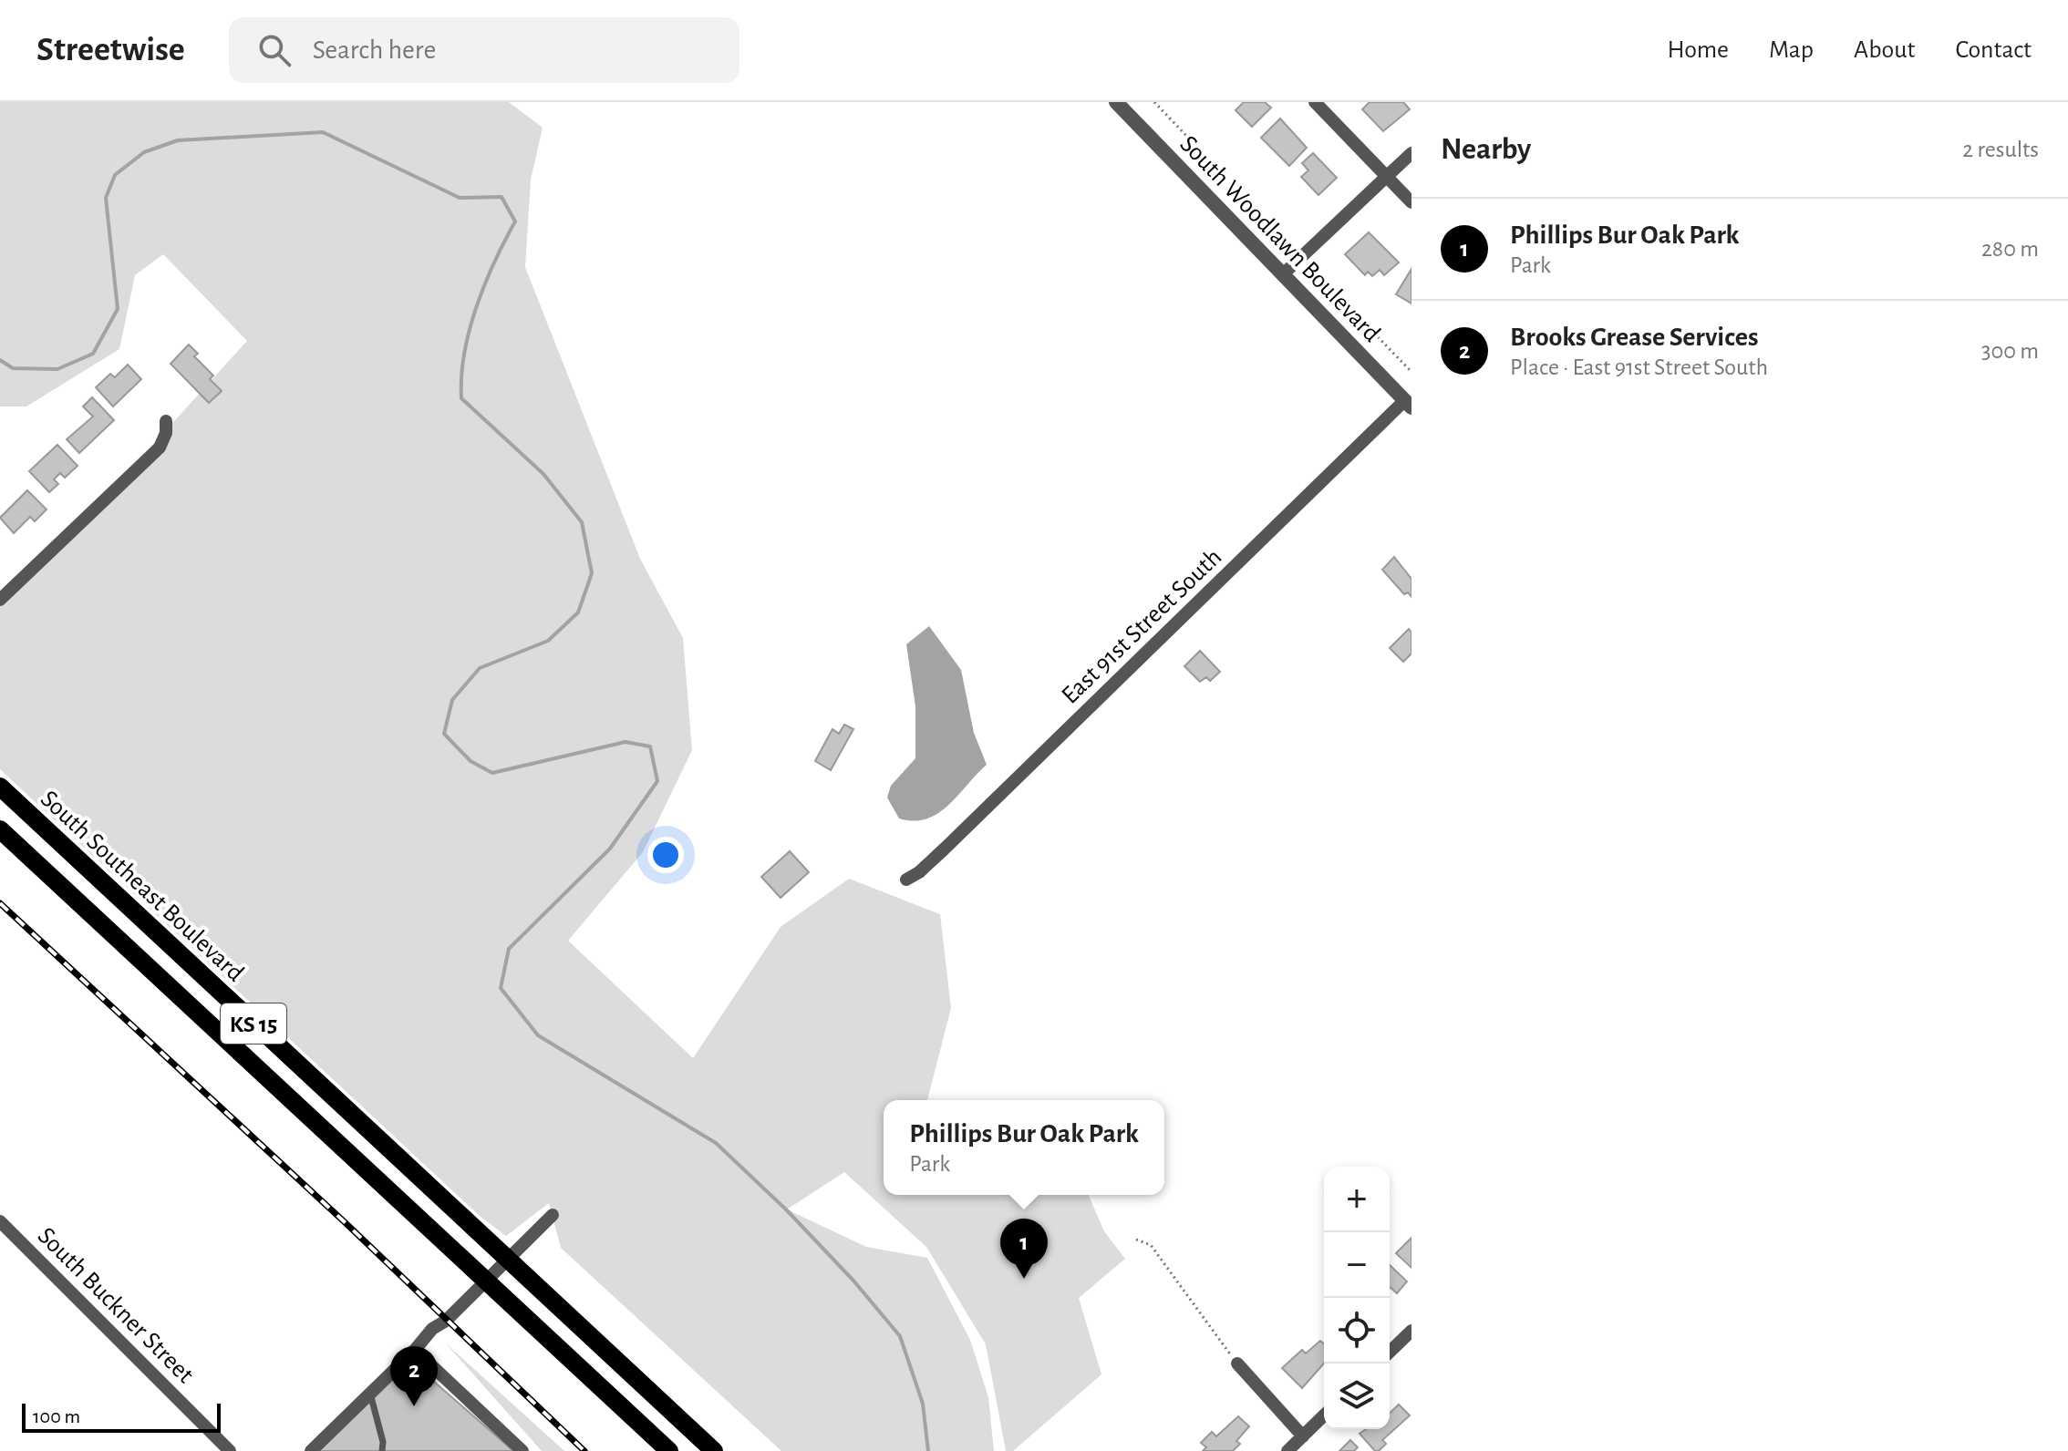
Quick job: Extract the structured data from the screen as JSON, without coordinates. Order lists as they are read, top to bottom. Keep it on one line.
{"streets":{"main road":["South Southeast Boulevard","KS 15"],"street":["South Woodlawn Boulevard","East 91st Street South","South Buckner Street"]},"crossings":[["South Woodlawn Boulevard","East 91st Street South"],["South Southeast Boulevard","KS 15"]],"scale_bar":"100 m","page":{"header":"Streetwise","search":"Search here","nav":["Home","Map","About","Contact"],"heading":["Nearby","2 results"],"list":[{"mark":"1","name":"Phillips Bur Oak Park","note":"Park","value":"280 m"},{"mark":"2","name":"Brooks Grease Services","note":"Place · East 91st Street South","value":"300 m"}],"popup":["Phillips Bur Oak Park","Park"],"map_buttons":["+","−"],"pins":["1","2"],"scale":"100 m"}}
